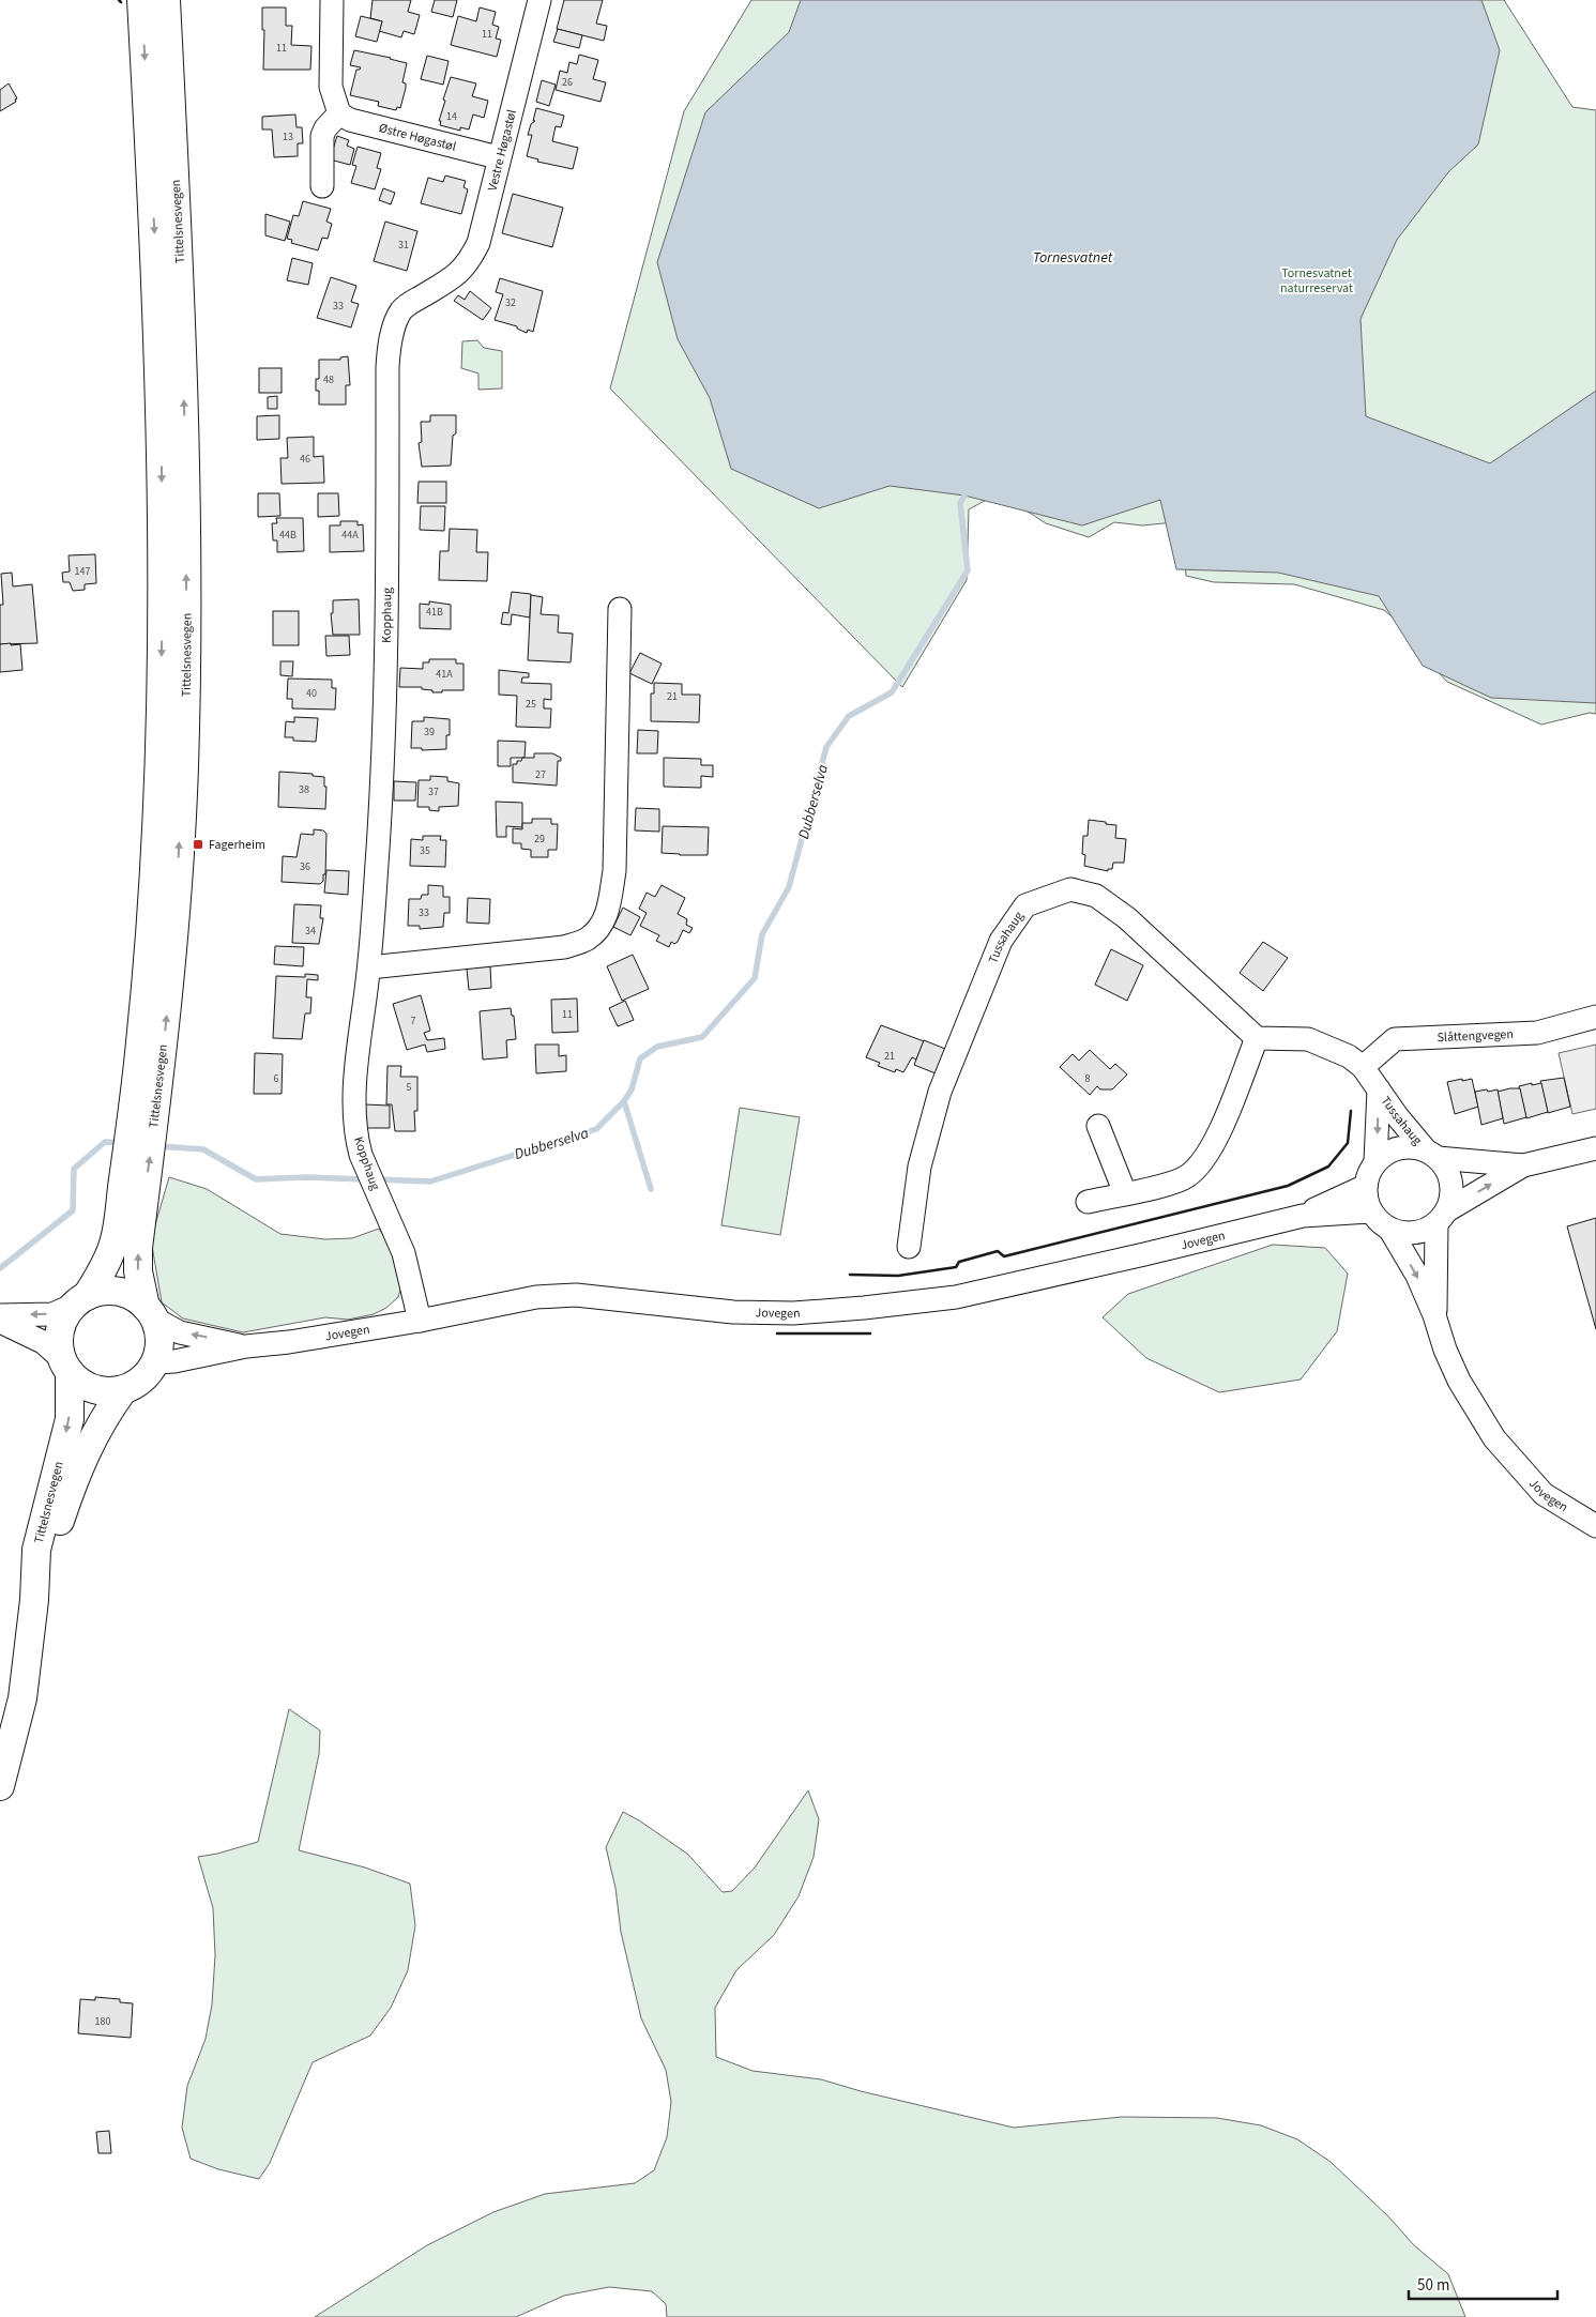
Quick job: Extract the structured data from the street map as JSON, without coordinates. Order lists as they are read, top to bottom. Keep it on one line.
{"streets":{"main road":["Tittelsnesvegen"],"street":["Østre Høgastøl","Vestre Høgastøl","Kopphaug","Tussahaug","Slåttengvegen","Jovegen"]},"crossings":[["Østre Høgastøl","Vestre Høgastøl"],["Vestre Høgastøl","Kopphaug"],["Tittelsnesvegen","Jovegen"],["Kopphaug","Jovegen"],["Tussahaug","Slåttengvegen"],["Tussahaug","Jovegen"]],"water":["Tornesvatnet","Dubberselva"],"parks":["Tornesvatnet naturreservat"],"places":{"transit":["Fagerheim"]},"house_numbers":["11","11","26","14","13","31","32","33","48","46","44B","44A","147","41B","41A","40","21","25","39","27","38","37","29","35","36","33","34","11","7","21","6","8","5","180"],"scale_bar":"50 m"}
